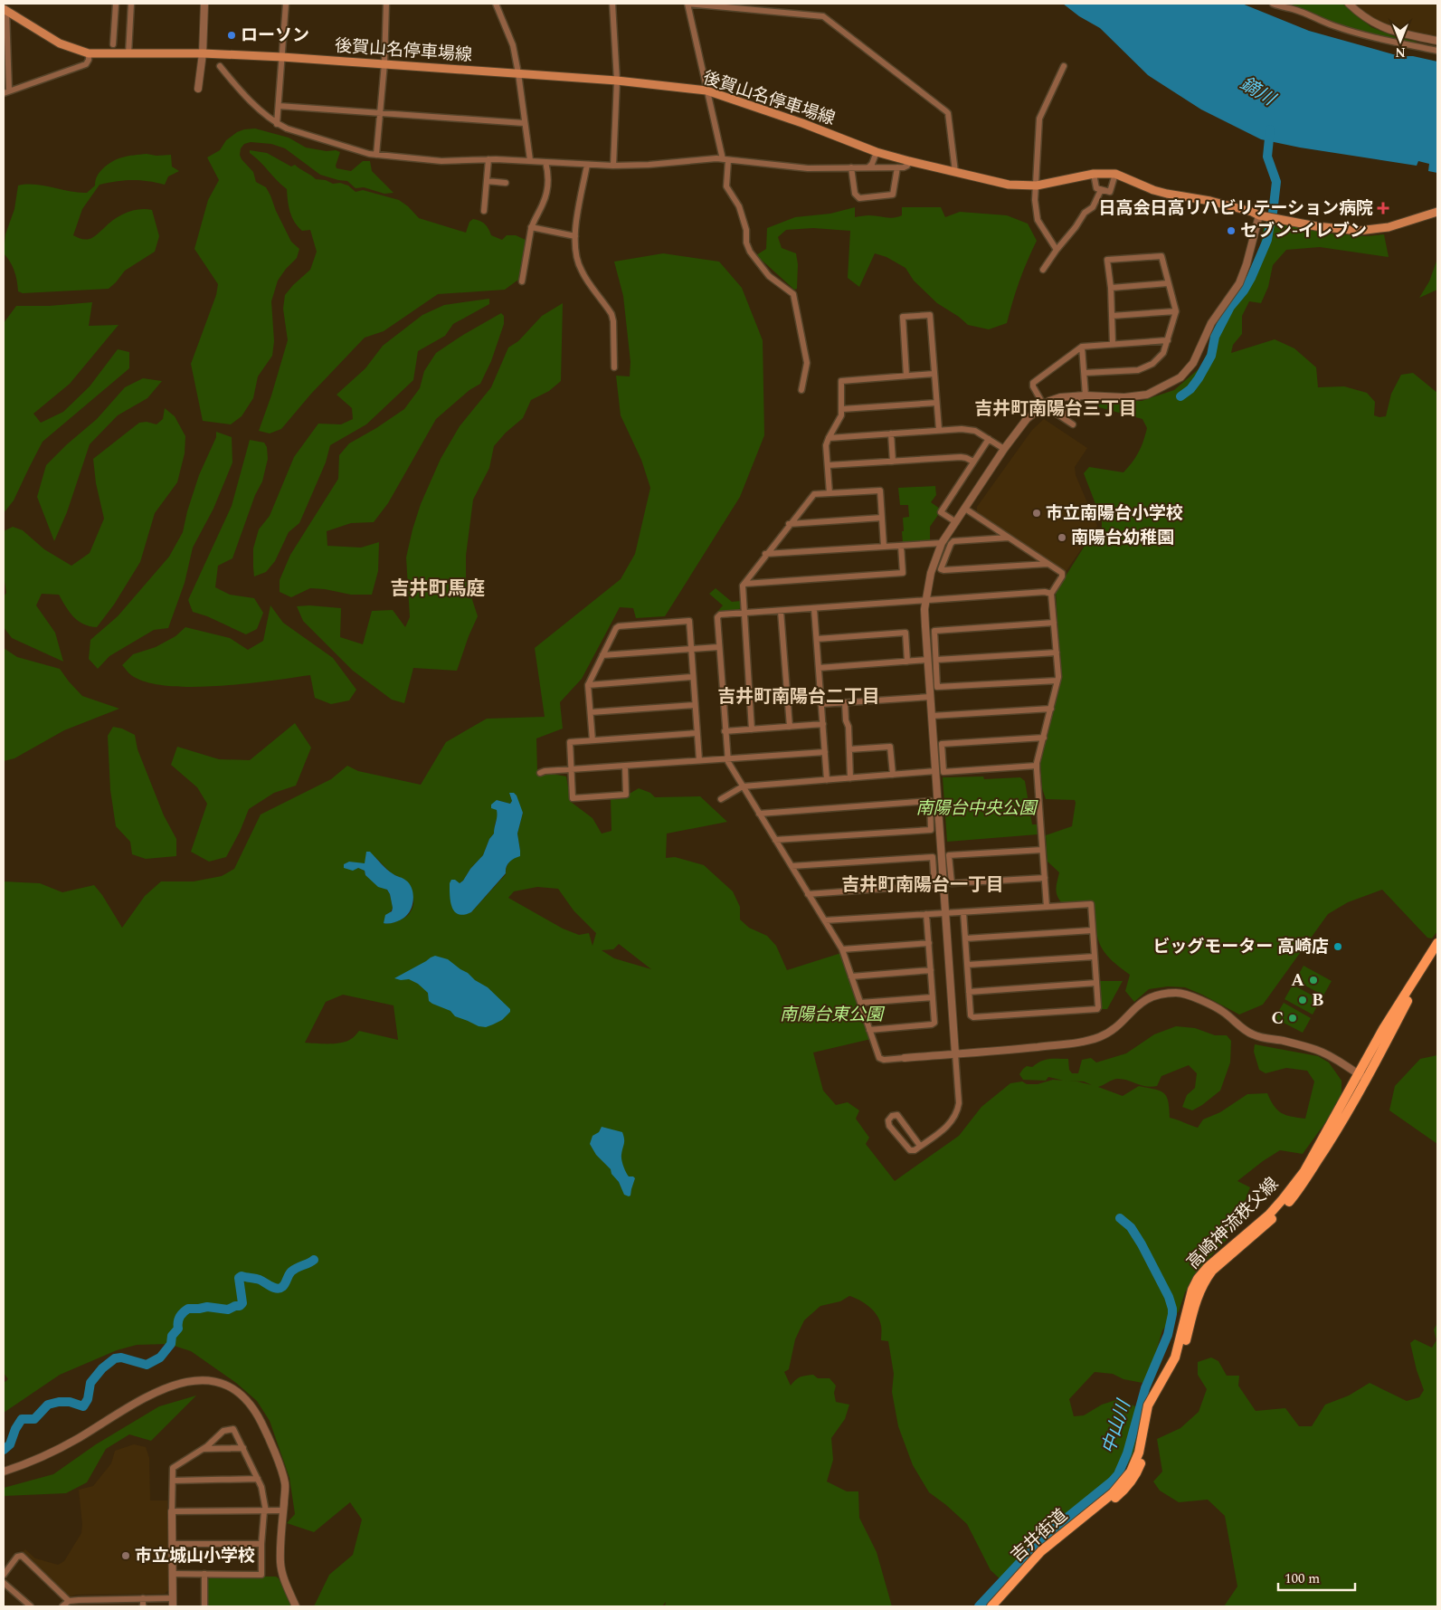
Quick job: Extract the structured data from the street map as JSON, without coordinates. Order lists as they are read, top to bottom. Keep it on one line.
{"streets":{"main road":["後賀山名停車場線","高崎神流秩父線","吉井街道"]},"crossings":[["高崎神流秩父線","吉井街道"]],"districts":["吉井町南陽台三丁目","吉井町馬庭","吉井町南陽台二丁目","吉井町南陽台一丁目"],"water":["鏑川","中山川"],"parks":["南陽台中央公園","南陽台東公園"],"places":{"other":["ローソン","セブン-イレブン","市立南陽台小学校","南陽台幼稚園","ビッグモーター 高崎店","A","B","C","市立城山小学校"],"health":["日高会日高リハビリテーション病院"]},"scale_bar":"100 m","north":"bottom"}
